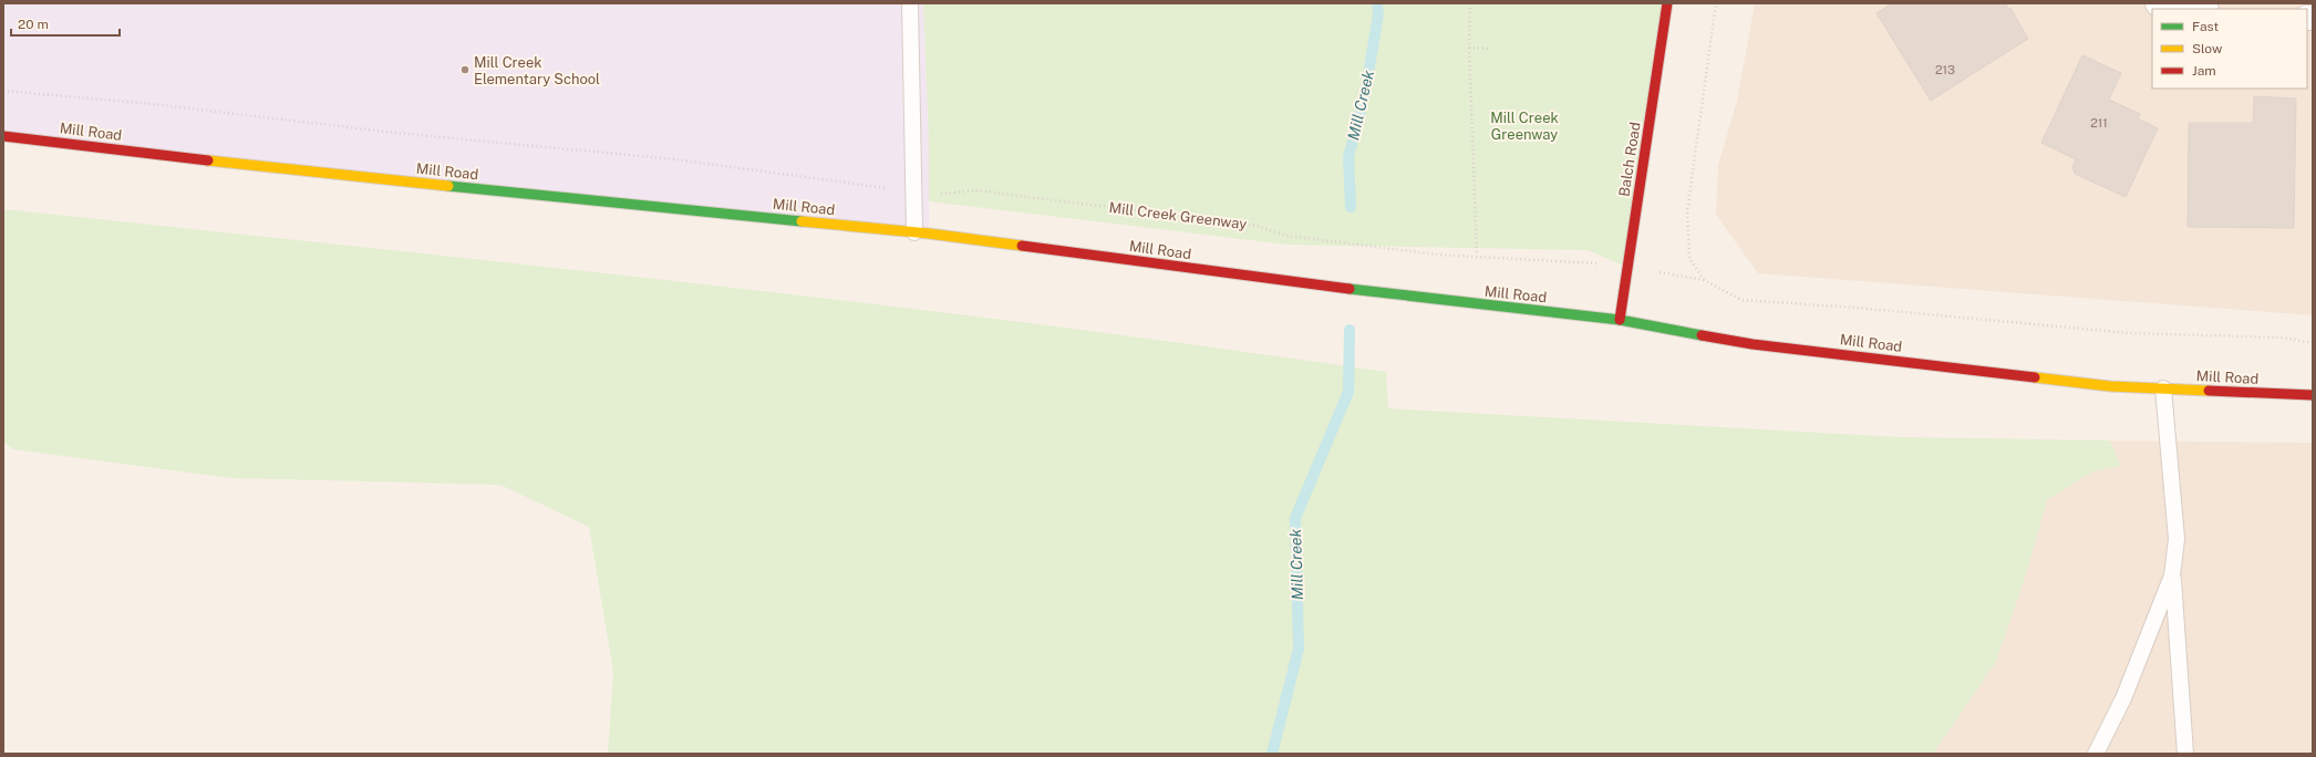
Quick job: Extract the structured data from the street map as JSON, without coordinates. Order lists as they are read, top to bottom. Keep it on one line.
{"streets":{"street":["Mill Road","Balch Road"],"path":["Mill Creek Greenway"]},"crossings":[["Mill Road","Balch Road"]],"water":["Mill Creek"],"parks":["Mill Creek Greenway"],"places":["Mill Creek Elementary School"],"house_numbers":["213","211"],"legend":["Fast","Slow","Jam"],"scale_bar":"20 m"}
